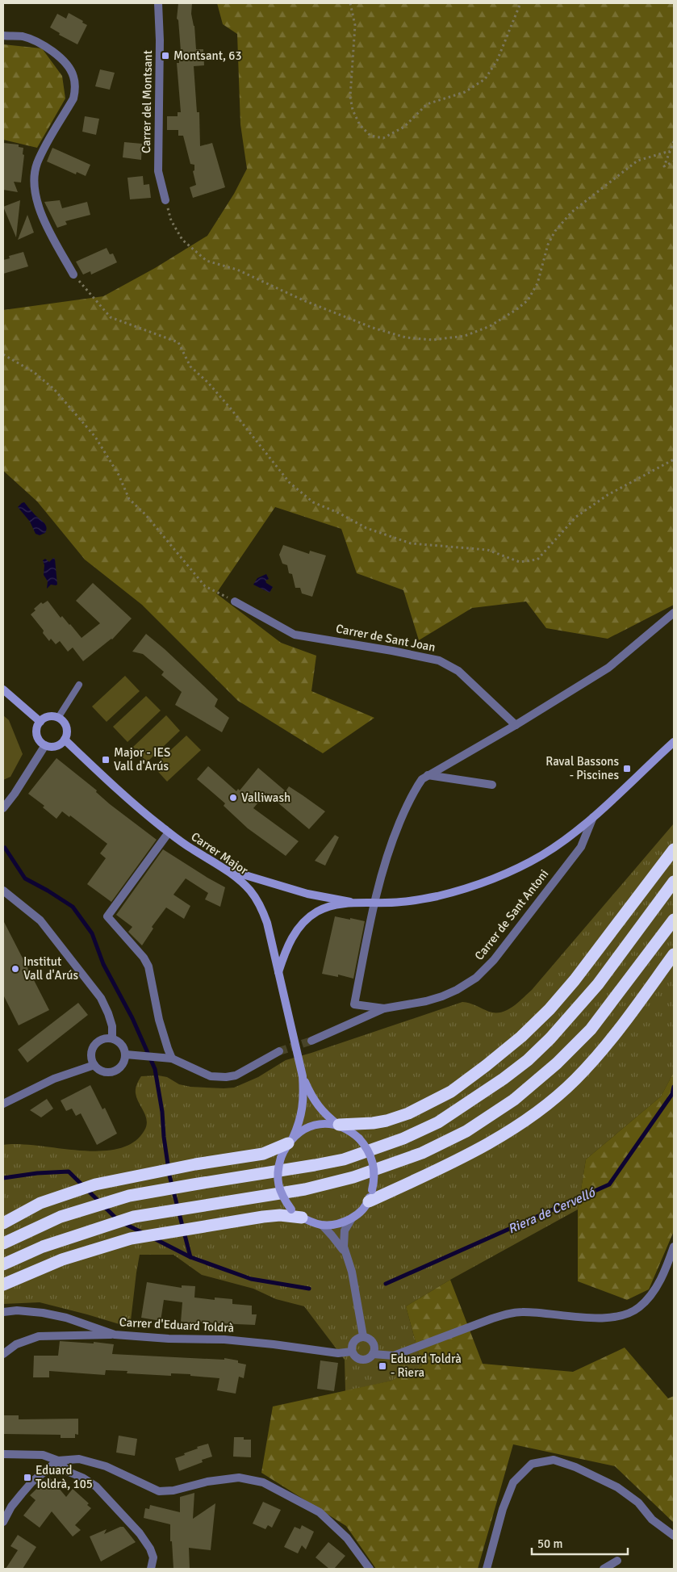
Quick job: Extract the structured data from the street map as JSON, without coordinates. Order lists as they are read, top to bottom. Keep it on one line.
{"streets":{"street":["Carrer del Montsant","Carrer de Sant Joan","Carrer Major","Carrer de Sant Antoni","Carrer d'Eduard Toldrà"]},"water":["Riera de Cervelló"],"places":{"transit":["Montsant, 63","Major - IES Vall d'Arús","Raval Bassons - Piscines","Eduard Toldrà - Riera","Eduard Toldrà, 105"],"other":["Valliwash","Institut Vall d'Arús"]},"scale_bar":"50 m"}
